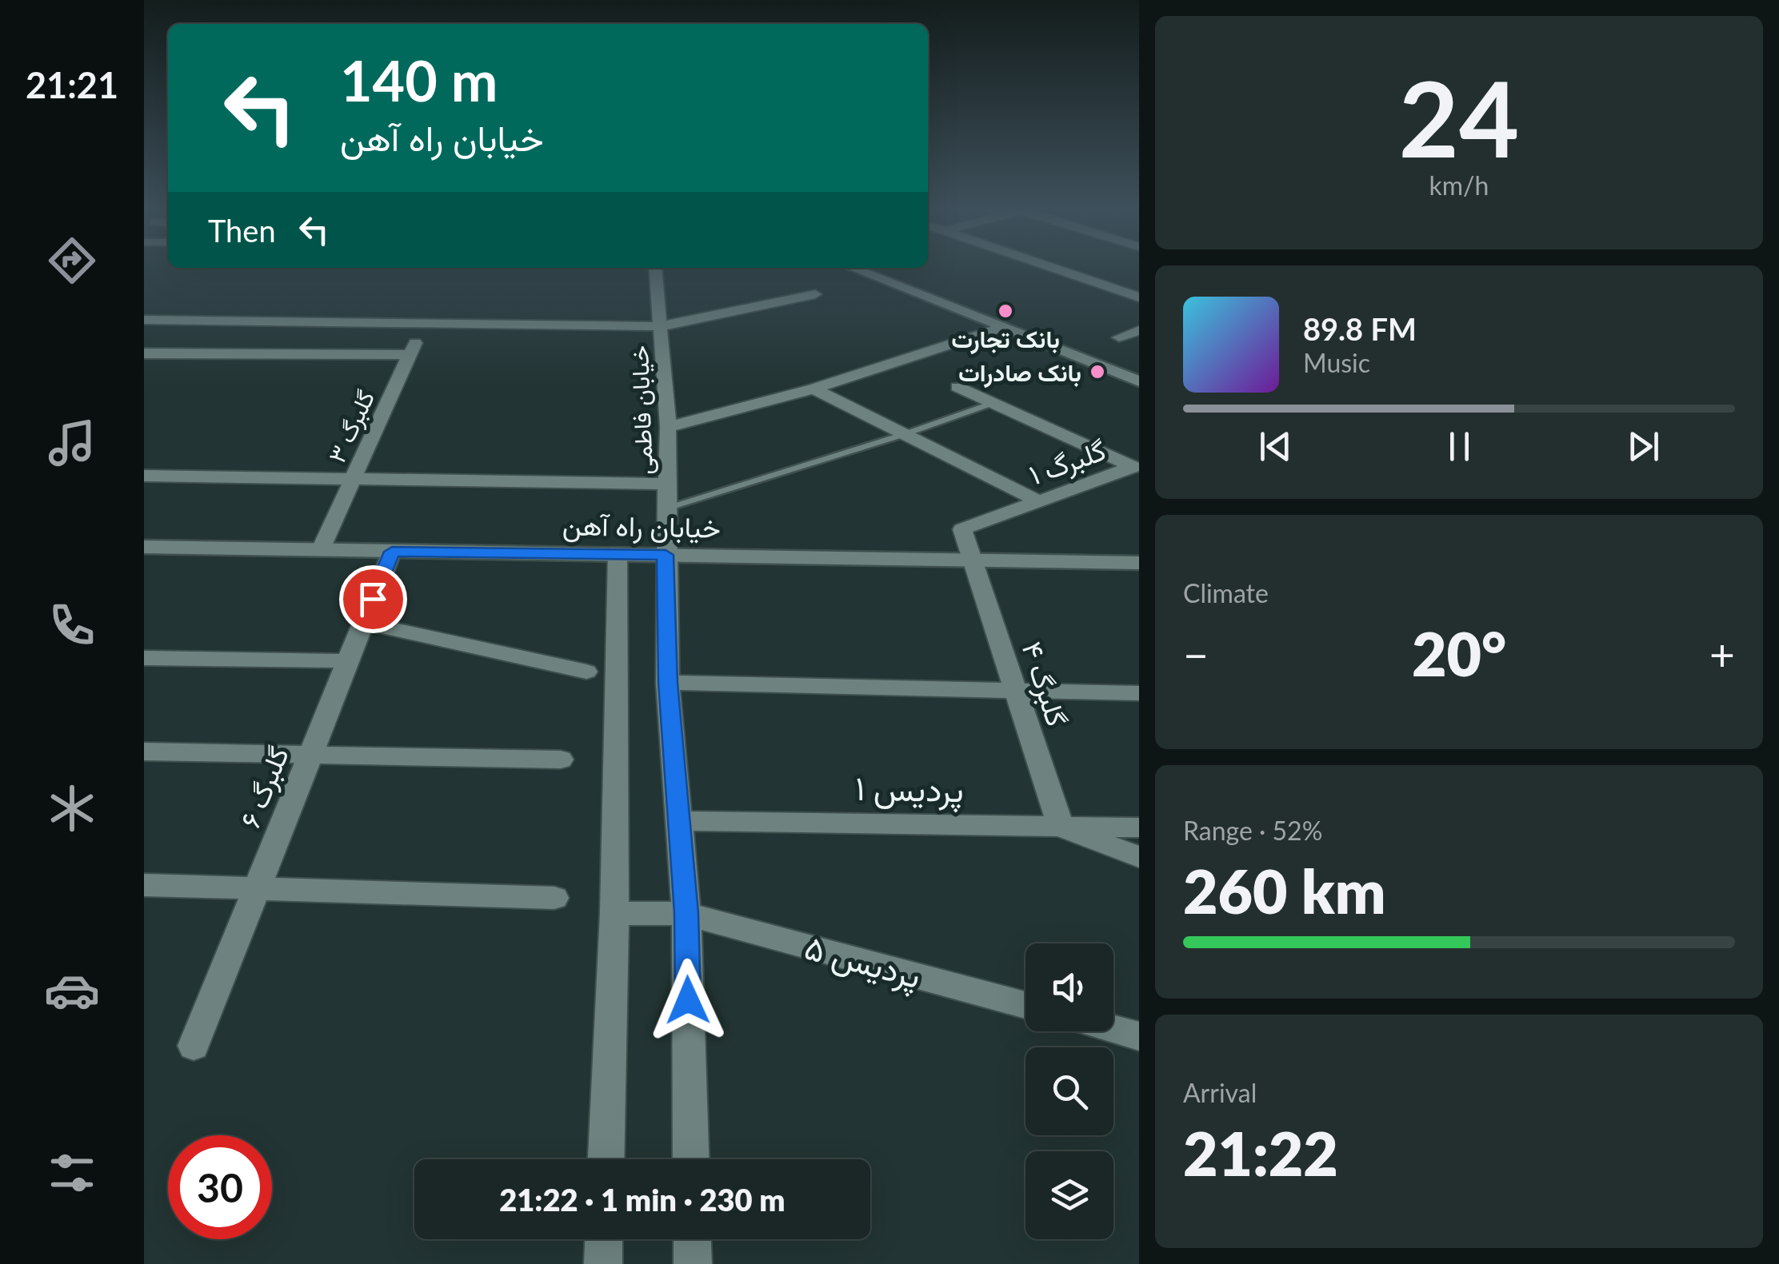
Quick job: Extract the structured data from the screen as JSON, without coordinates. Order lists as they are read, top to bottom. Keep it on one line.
{"streets":{"street":["خیابان فاطمی","گلبرگ ۳","گلبرگ ۱","خیابان راه آهن","گلبرگ ۴","گلبرگ ۶","پردیس ۱","پردیس ۵"]},"crossings":[["خیابان فاطمی","خیابان راه آهن"],["خیابان فاطمی","پردیس ۱"],["خیابان فاطمی","پردیس ۵"],["گلبرگ ۳","خیابان راه آهن"],["گلبرگ ۱","خیابان راه آهن"],["گلبرگ ۱","گلبرگ ۴"],["خیابان راه آهن","گلبرگ ۴"],["خیابان راه آهن","گلبرگ ۶"],["گلبرگ ۴","پردیس ۱"]],"places":["بانک تجارت","بانک صادرات"],"page":{"tabs":"21:21","tile":[["24","km/h"],"Climate",["Range · 52%","260 km"],["Arrival","21:22"]],"turn":["140 m","خیابان راه آهن"],"then":"Then","song":["89.8 FM","Music"],"heat":["−","20°","+"],"limit":"30","trip":"21:22 · 1 min · 230 m"}}
